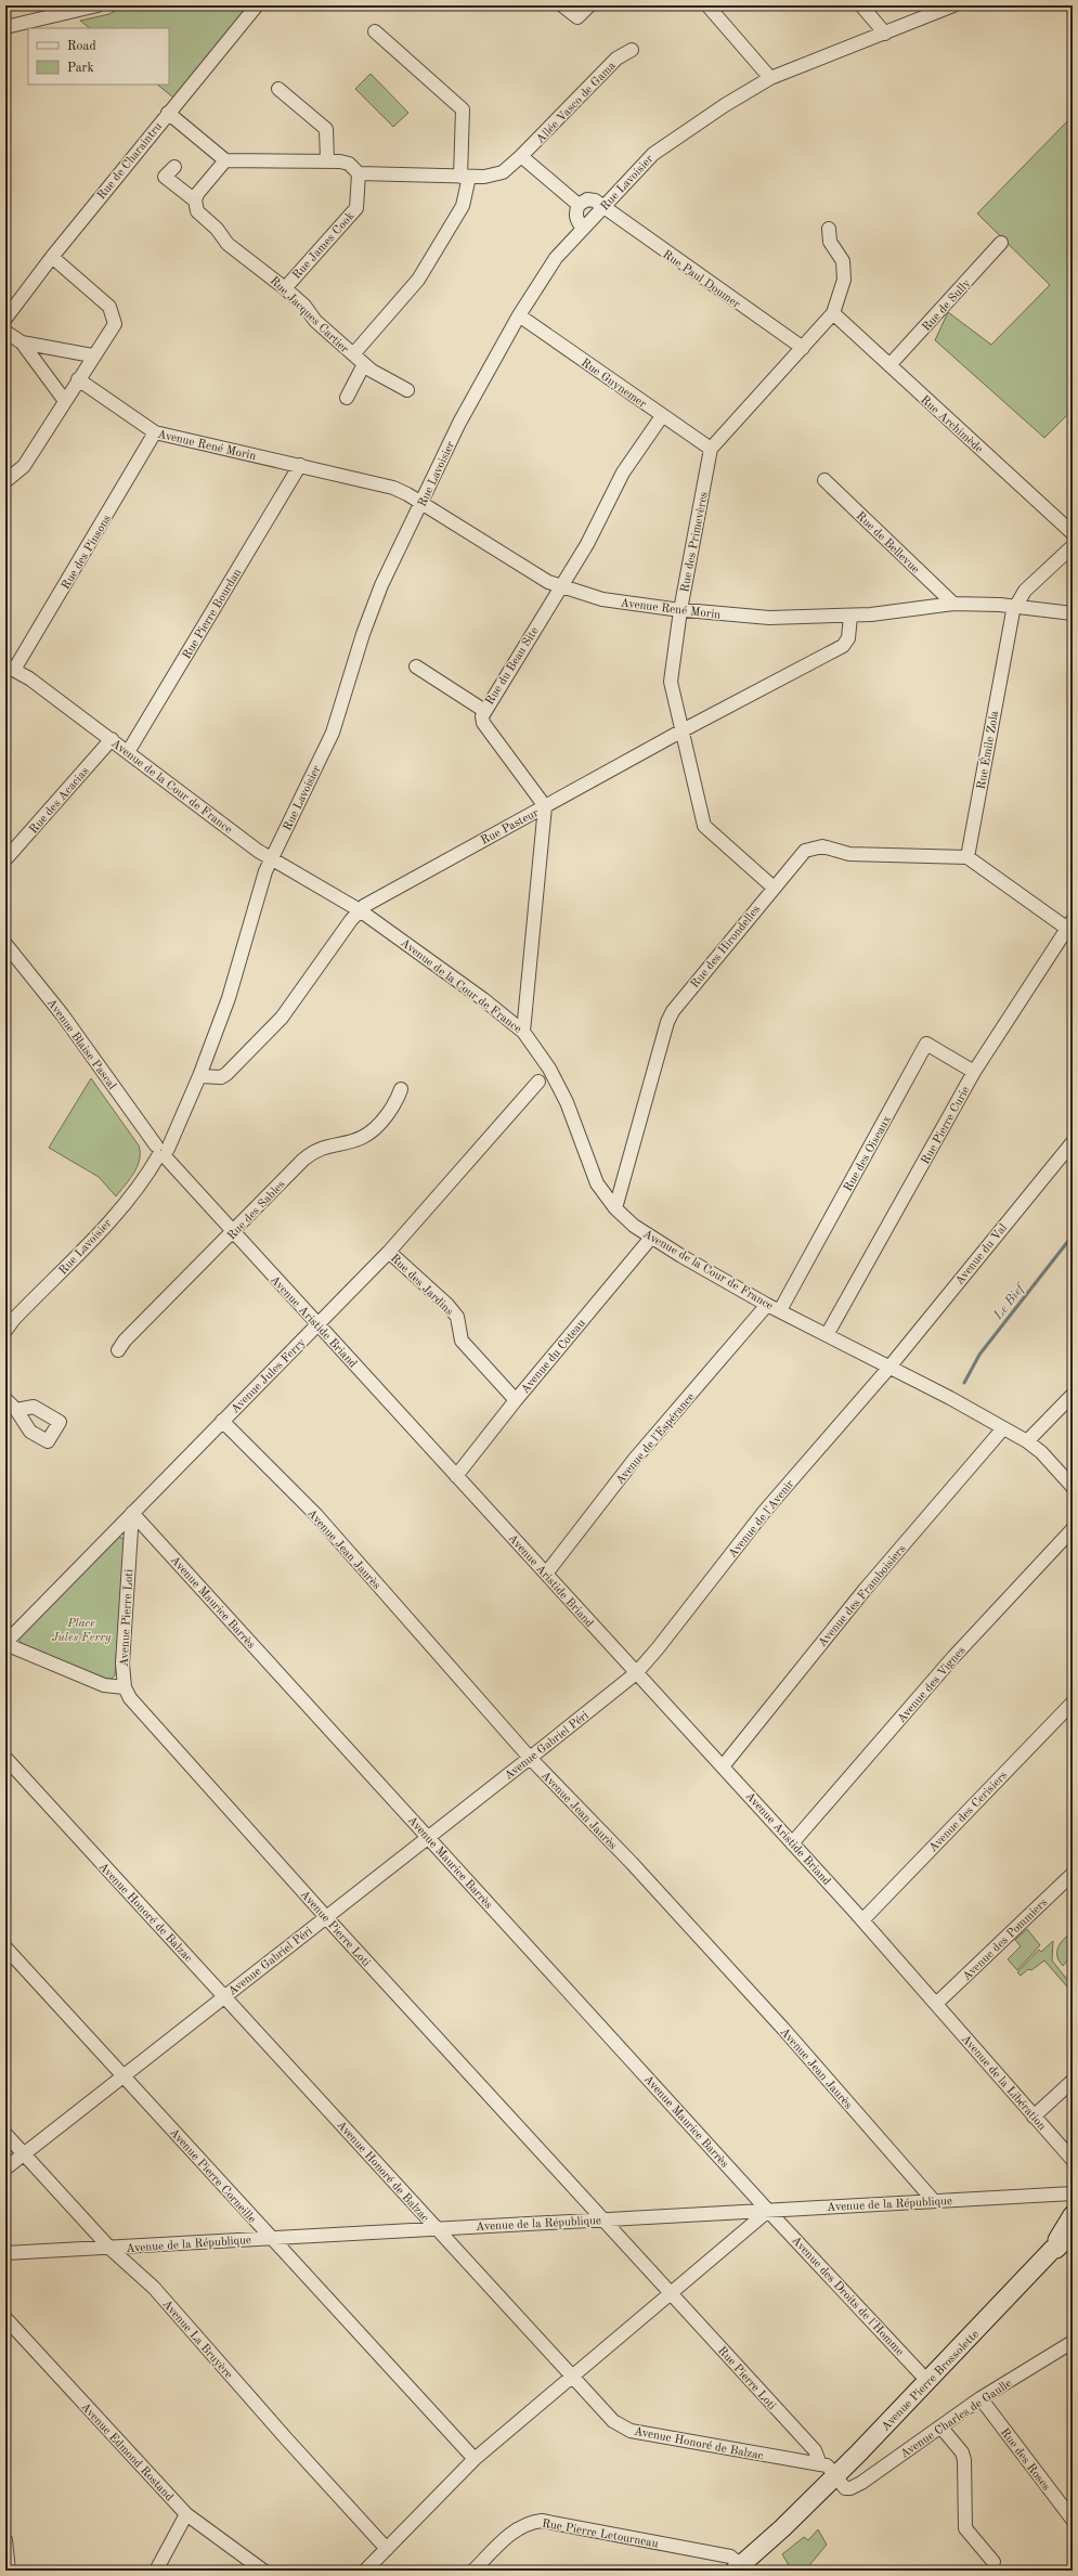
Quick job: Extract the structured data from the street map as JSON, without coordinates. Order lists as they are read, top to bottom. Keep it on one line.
{"streets":{"main road":["Avenue Pierre Brossolette"],"street":["Allée Vasco de Gama","Rue de Charaintru","Rue Lavoisier","Rue James Cook","Rue Paul Doumer","Rue de Sully","Rue Jacques Cartier","Rue Guynemer","Rue Archimède","Avenue René Morin","Rue des Primevères","Rue de Bellevue","Rue des Pinsons","Rue Pierre Bourdan","Rue du Beau Site","Rue Émile Zola","Avenue de la Cour de France","Rue des Acacias","Rue Pasteur","Rue des Hirondelles","Avenue Blaise Pascal","Rue Pierre Curie","Rue des Oiseaux","Rue des Sables","Avenue du Val","Rue des Jardins","Avenue Aristide Briand","Avenue du Coteau","Avenue Jules Ferry","Avenue de l'Espérance","Avenue de l'Avenir","Avenue Jean Jaurès","Avenue des Framboisiers","Avenue Maurice Barrès","Avenue Pierre Loti","Avenue des Vignes","Avenue Gabriel Péri","Avenue des Cerisiers","Avenue Honoré de Balzac","Avenue des Pommiers","Avenue de la Libération","Avenue Pierre Corneille","Avenue de la République","Avenue des Droits de l'Homme","Avenue La Bruyère","Rue Pierre Loti","Avenue Charles de Gaulle","Avenue Edmond Rostand","Rue des Roses","Rue Pierre Letourneau"]},"crossings":[["Allée Vasco de Gama","Rue James Cook"],["Allée Vasco de Gama","Rue Jacques Cartier"],["Rue Lavoisier","Rue Paul Doumer"],["Rue Lavoisier","Rue Guynemer"],["Rue Lavoisier","Avenue René Morin"],["Rue Lavoisier","Avenue de la Cour de France"],["Rue Lavoisier","Rue Pasteur"],["Rue Lavoisier","Avenue Blaise Pascal"],["Rue Lavoisier","Avenue Aristide Briand"],["Rue James Cook","Rue Jacques Cartier"],["Rue de Sully","Rue Archimède"],["Rue Guynemer","Rue des Primevères"],["Rue Guynemer","Rue du Beau Site"],["Avenue René Morin","Rue des Primevères"],["Avenue René Morin","Rue de Bellevue"],["Avenue René Morin","Rue des Pinsons"],["Avenue René Morin","Rue Pierre Bourdan"],["Avenue René Morin","Rue du Beau Site"],["Avenue René Morin","Rue Émile Zola"],["Avenue René Morin","Rue Pasteur"],["Rue des Primevères","Rue Pasteur"],["Rue des Primevères","Rue des Hirondelles"],["Rue des Pinsons","Avenue de la Cour de France"],["Rue Pierre Bourdan","Avenue de la Cour de France"],["Rue du Beau Site","Rue Pasteur"],["Rue Émile Zola","Rue des Hirondelles"],["Avenue de la Cour de France","Rue des Acacias"],["Avenue de la Cour de France","Rue Pasteur"],["Avenue de la Cour de France","Rue des Hirondelles"],["Avenue de la Cour de France","Rue Pierre Curie"],["Avenue de la Cour de France","Rue des Oiseaux"],["Avenue de la Cour de France","Avenue du Val"],["Avenue de la Cour de France","Avenue du Coteau"],["Avenue de la Cour de France","Avenue de l'Espérance"],["Avenue de la Cour de France","Avenue de l'Avenir"],["Avenue de la Cour de France","Avenue des Framboisiers"],["Avenue Blaise Pascal","Avenue Aristide Briand"],["Rue Pierre Curie","Rue des Oiseaux"],["Rue des Sables","Avenue Aristide Briand"],["Avenue du Val","Avenue de l'Avenir"],["Rue des Jardins","Avenue du Coteau"],["Rue des Jardins","Avenue Jules Ferry"],["Avenue Aristide Briand","Avenue du Coteau"],["Avenue Aristide Briand","Avenue Jules Ferry"],["Avenue Aristide Briand","Avenue de l'Espérance"],["Avenue Aristide Briand","Avenue de l'Avenir"],["Avenue Aristide Briand","Avenue des Framboisiers"],["Avenue Aristide Briand","Avenue des Vignes"],["Avenue Aristide Briand","Avenue Gabriel Péri"],["Avenue Aristide Briand","Avenue des Cerisiers"],["Avenue Aristide Briand","Avenue des Pommiers"],["Avenue Aristide Briand","Avenue de la Libération"],["Avenue Jules Ferry","Avenue Jean Jaurès"],["Avenue Jules Ferry","Avenue Maurice Barrès"],["Avenue Jules Ferry","Avenue Pierre Loti"],["Avenue de l'Avenir","Avenue Gabriel Péri"],["Avenue Jean Jaurès","Avenue Gabriel Péri"],["Avenue Jean Jaurès","Avenue de la République"],["Avenue Maurice Barrès","Avenue Pierre Loti"],["Avenue Maurice Barrès","Avenue Gabriel Péri"],["Avenue Maurice Barrès","Avenue de la République"],["Avenue Maurice Barrès","Avenue des Droits de l'Homme"],["Avenue Pierre Loti","Avenue Gabriel Péri"],["Avenue Pierre Loti","Avenue de la République"],["Avenue Pierre Loti","Rue Pierre Loti"],["Avenue Gabriel Péri","Avenue Honoré de Balzac"],["Avenue Gabriel Péri","Avenue Pierre Corneille"],["Avenue Gabriel Péri","Avenue La Bruyère"],["Avenue Honoré de Balzac","Avenue de la République"],["Avenue Honoré de Balzac","Rue Pierre Loti"],["Avenue Honoré de Balzac","Avenue Pierre Brossolette"],["Avenue Honoré de Balzac","Avenue Charles de Gaulle"],["Avenue des Pommiers","Avenue de la Libération"],["Avenue Pierre Corneille","Avenue de la République"],["Avenue de la République","Avenue des Droits de l'Homme"],["Avenue de la République","Avenue La Bruyère"],["Avenue des Droits de l'Homme","Avenue Pierre Brossolette"],["Rue Pierre Loti","Avenue Pierre Brossolette"],["Rue Pierre Loti","Avenue Charles de Gaulle"],["Avenue Pierre Brossolette","Avenue Charles de Gaulle"],["Avenue Charles de Gaulle","Rue des Roses"]],"water":["Le Bief"],"parks":["Place Jules Ferry"],"legend":["Road","Park"]}
